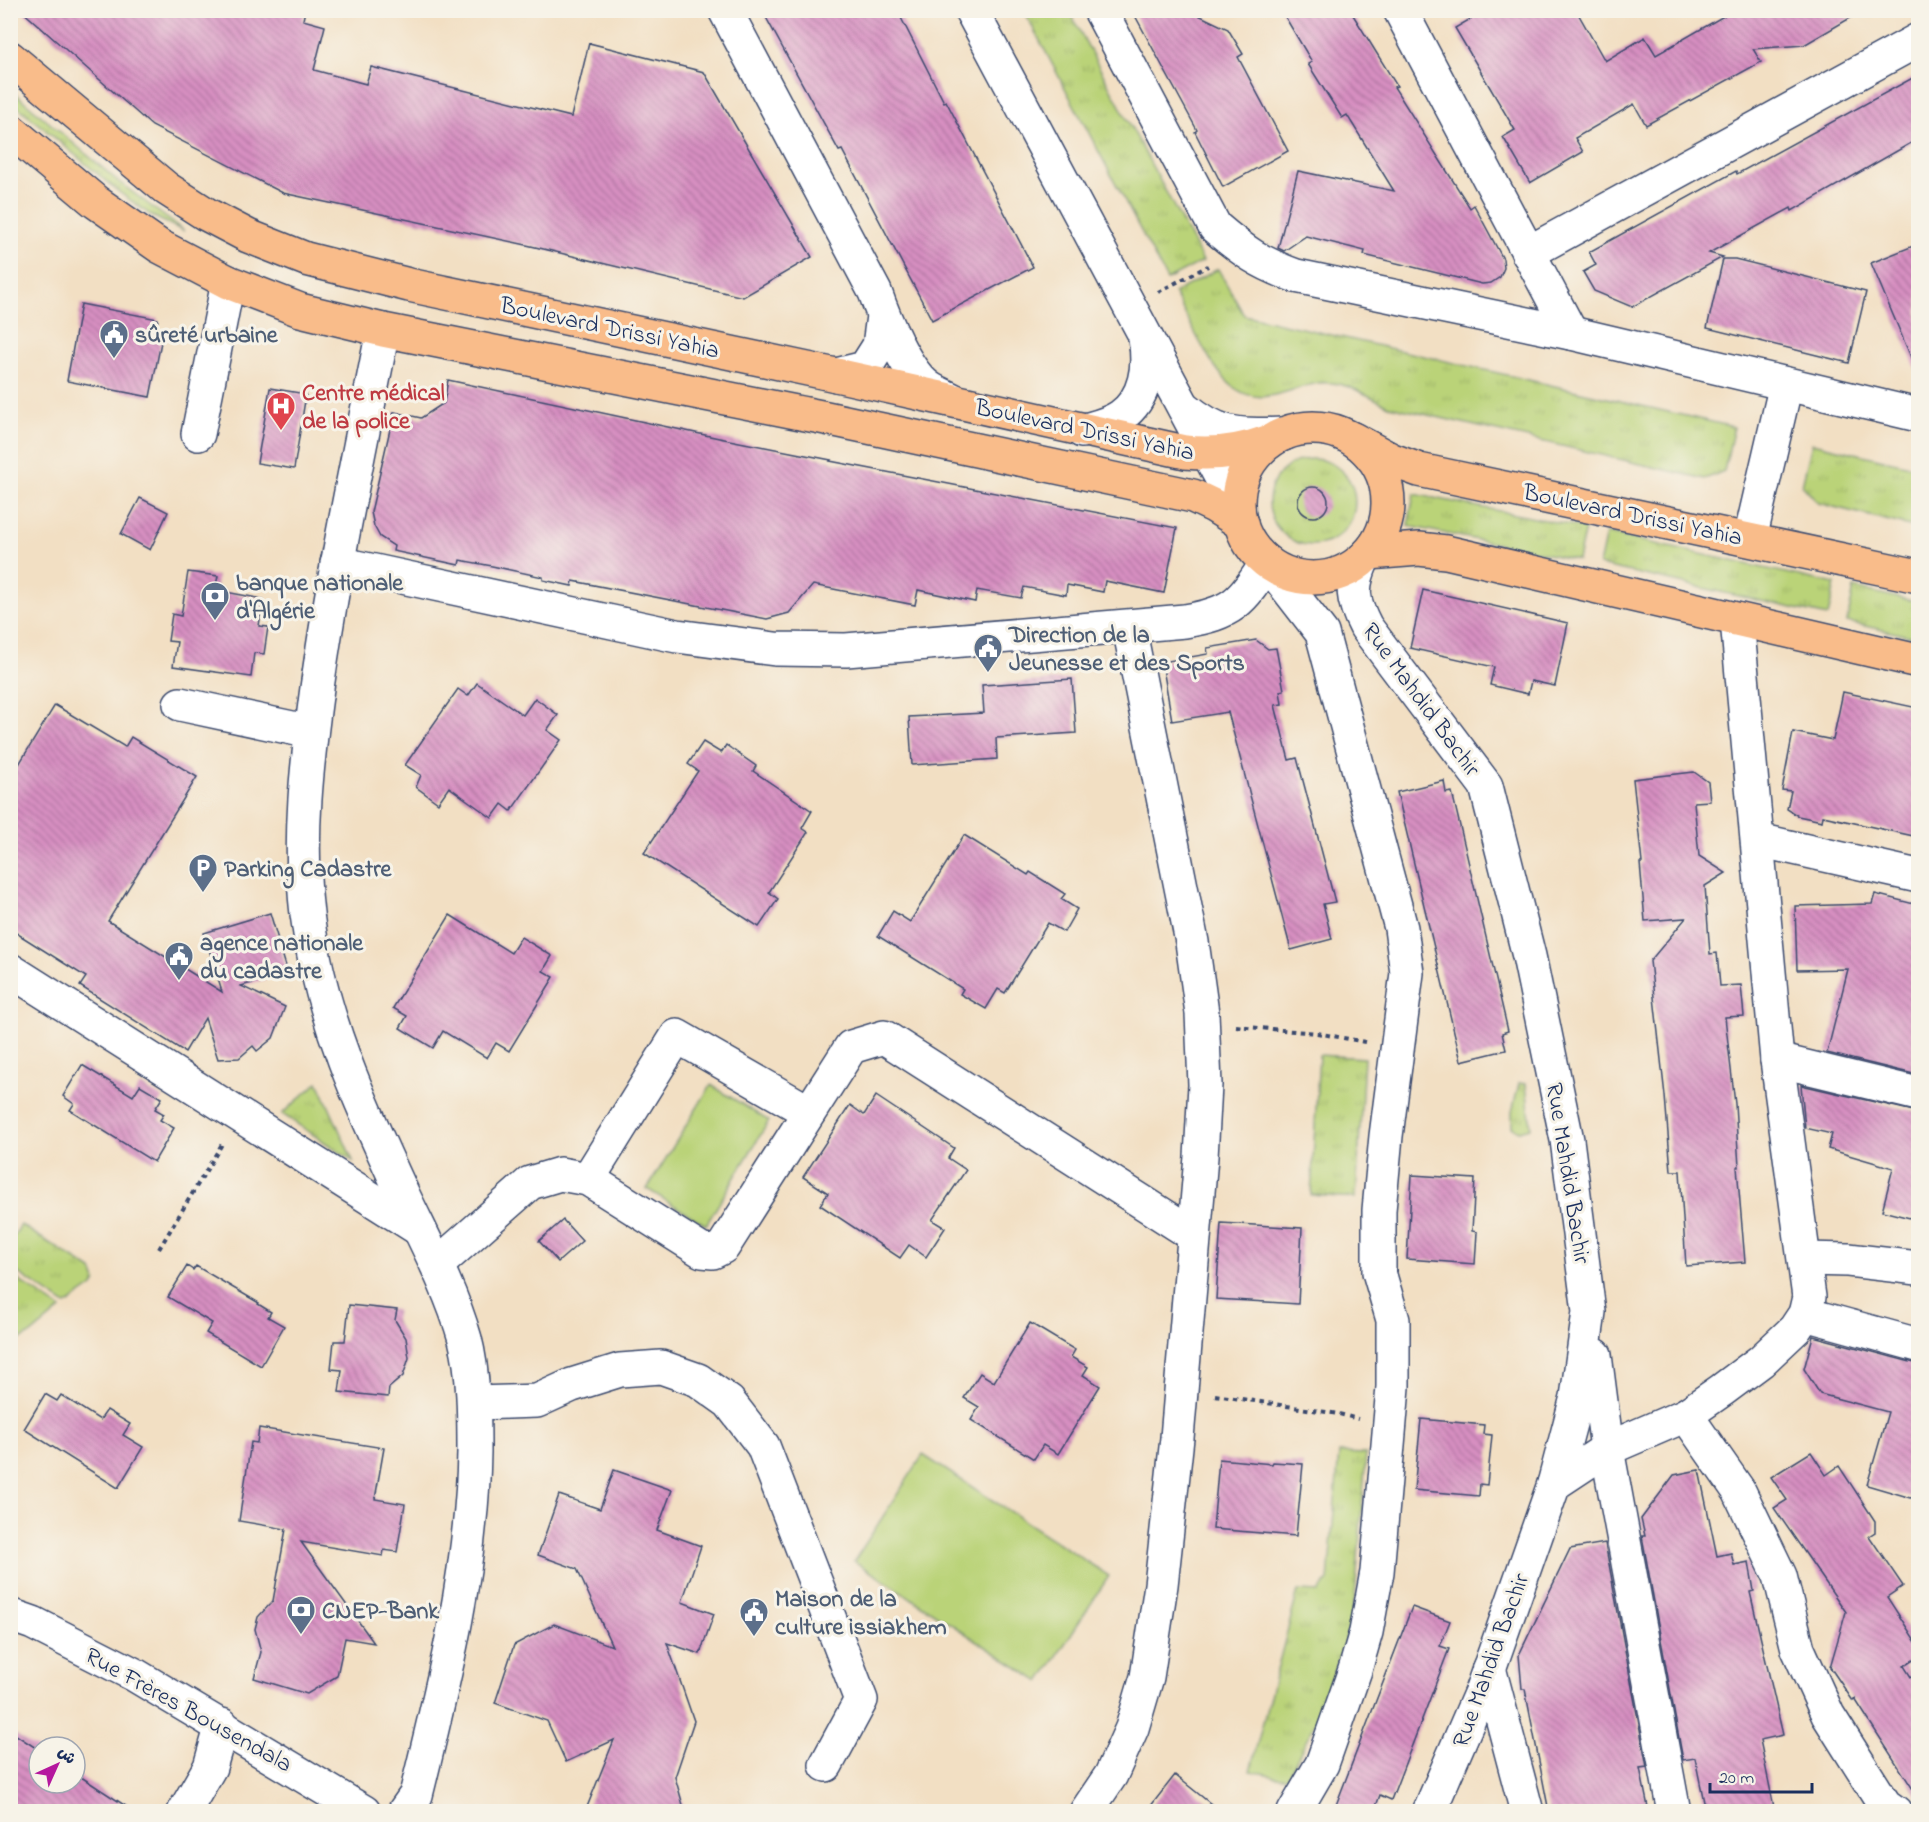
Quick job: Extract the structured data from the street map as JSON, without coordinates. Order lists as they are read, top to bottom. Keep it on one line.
{"streets":{"main road":["Boulevard Drissi Yahia"],"street":["Rue Mahdid Bachir","Rue Frères Bousendala"]},"crossings":[["Boulevard Drissi Yahia","Rue Mahdid Bachir"]],"places":{"public building":["sûreté urbaine","Direction de la Jeunesse et des Sports","agence nationale du cadastre","Maison de la culture issiakhem"],"hospital":["Centre médical de la police"],"bank":["banque nationale d'Algérie","CNEP-Bank"],"parking":["Parking Cadastre"]},"scale_bar":"20 m","north":"top right"}
